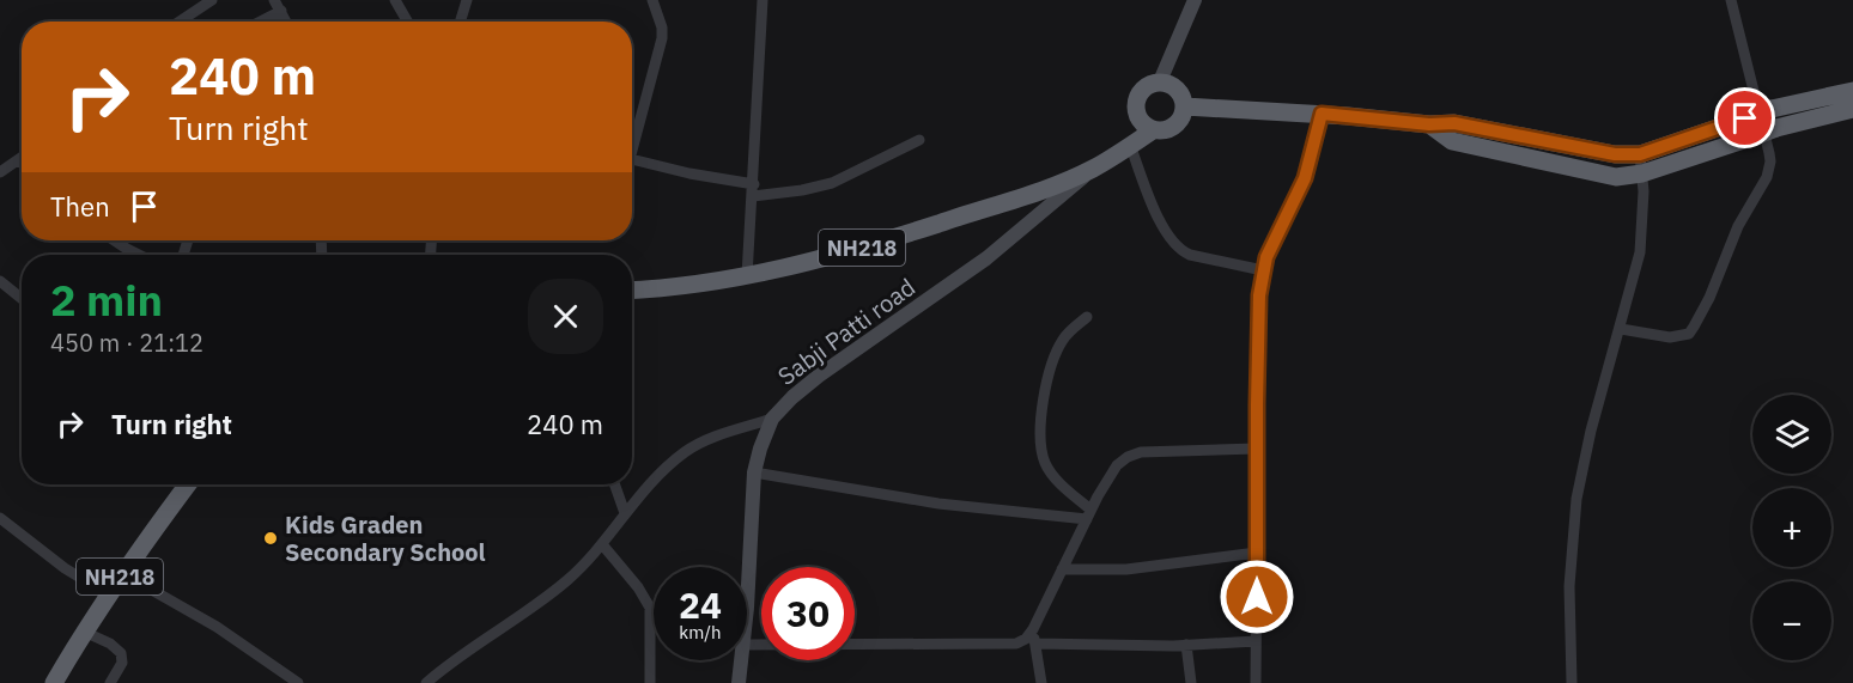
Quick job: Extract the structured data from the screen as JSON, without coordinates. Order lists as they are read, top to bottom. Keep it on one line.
{"streets":{"highway":["NH218"],"main road":["Sabji Patti road"]},"crossings":[["NH218","Sabji Patti road"]],"places":["Kids Graden Secondary School"],"page":{"turn":["240 m","Turn right"],"then":"Then","heading":["2 min","450 m · 21:12"],"list":[{"name":"Turn right","value":"240 m"}],"map_buttons":["+","−"],"speed":"24 km/h","limit":"30"}}
